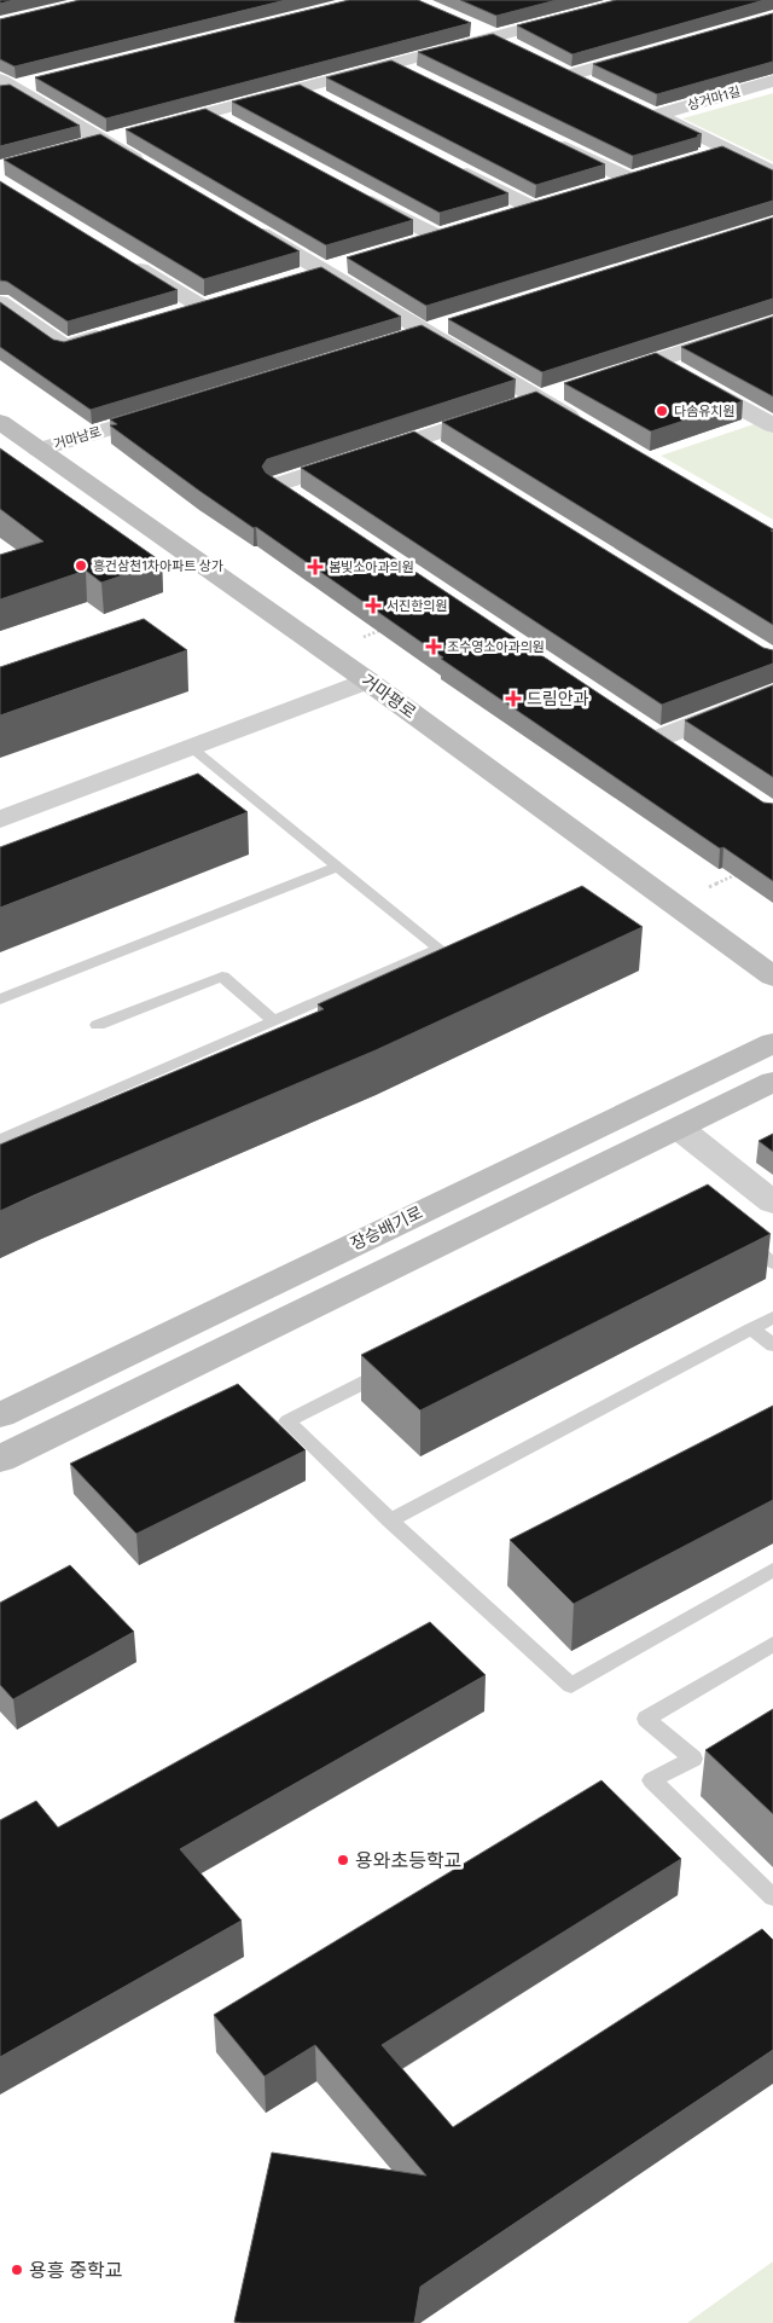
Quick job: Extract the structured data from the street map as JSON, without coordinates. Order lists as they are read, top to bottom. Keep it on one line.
{"streets":{"street":["상거마1길","거마남로","거마평로","장승배기로"]},"crossings":[["거마남로","거마평로"]],"places":{"other":["다솜유치원","흥건삼천1차아파트 상가","용와초등학교","용흥 중학교"],"health":["봄빛소아과의원","서진한의원","조수영소아과의원","드림안과"]}}
